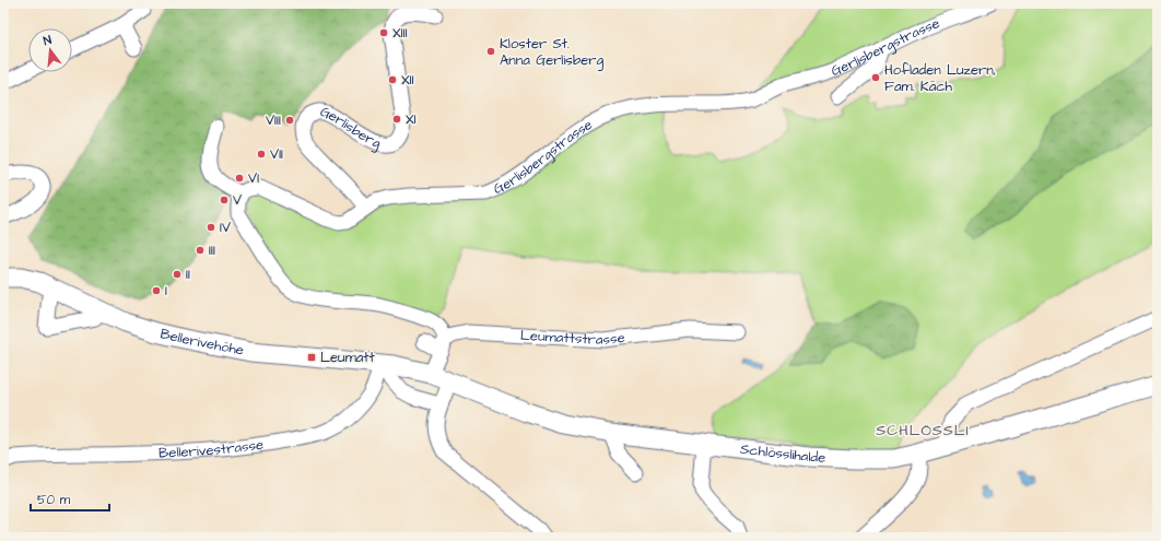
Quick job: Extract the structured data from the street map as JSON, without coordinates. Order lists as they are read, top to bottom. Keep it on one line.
{"streets":{"main road":["Bellerivehöhe","Schlösslihalde"],"street":["Gerlisbergstrasse","Gerlisberg","Leumattstrasse","Bellerivestrasse"]},"crossings":[["Gerlisbergstrasse","Gerlisberg"],["Bellerivehöhe","Bellerivestrasse"],["Bellerivehöhe","Schlösslihalde"]],"districts":["SCHLÖSSLI"],"places":{"other":["XIII","Kloster St. Anna Gerlisberg","Hofladen Luzern, Fam. Käch","XII","XI","VIII","VII","VI","V","IV","III","II","I"],"transit":["Leumatt"]},"scale_bar":"50 m","north":"top"}
